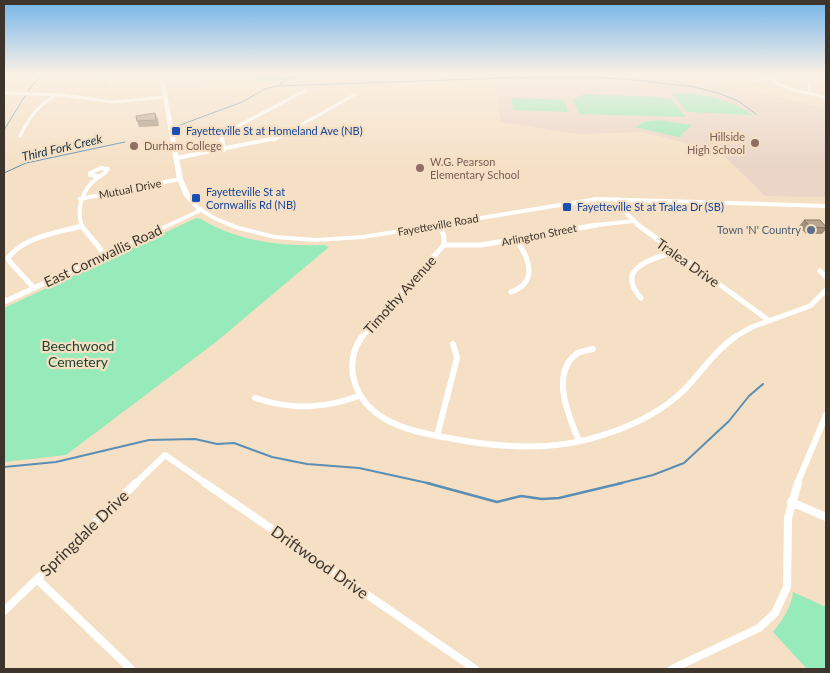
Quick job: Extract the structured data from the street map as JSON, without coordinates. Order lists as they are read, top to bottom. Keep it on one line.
{"streets":{"main road":["Fayetteville Road","East Cornwallis Road"],"street":["Mutual Drive","Arlington Street","Tralea Drive","Timothy Avenue","Springdale Drive","Driftwood Drive"]},"crossings":[["Mutual Drive","Fayetteville Road"],["Fayetteville Road","East Cornwallis Road"],["Fayetteville Road","Tralea Drive"],["Fayetteville Road","Timothy Avenue"],["Arlington Street","Tralea Drive"],["Arlington Street","Timothy Avenue"],["Springdale Drive","Driftwood Drive"]],"water":["Third Fork Creek"],"parks":["Beechwood Cemetery"],"places":{"transit":["Fayetteville St at Homeland Ave (NB)","Fayetteville St at Cornwallis Rd (NB)","Fayetteville St at Tralea Dr (SB)"],"other":["Hillside High School","Durham College","W.G. Pearson Elementary School","Town 'N' Country"]}}
